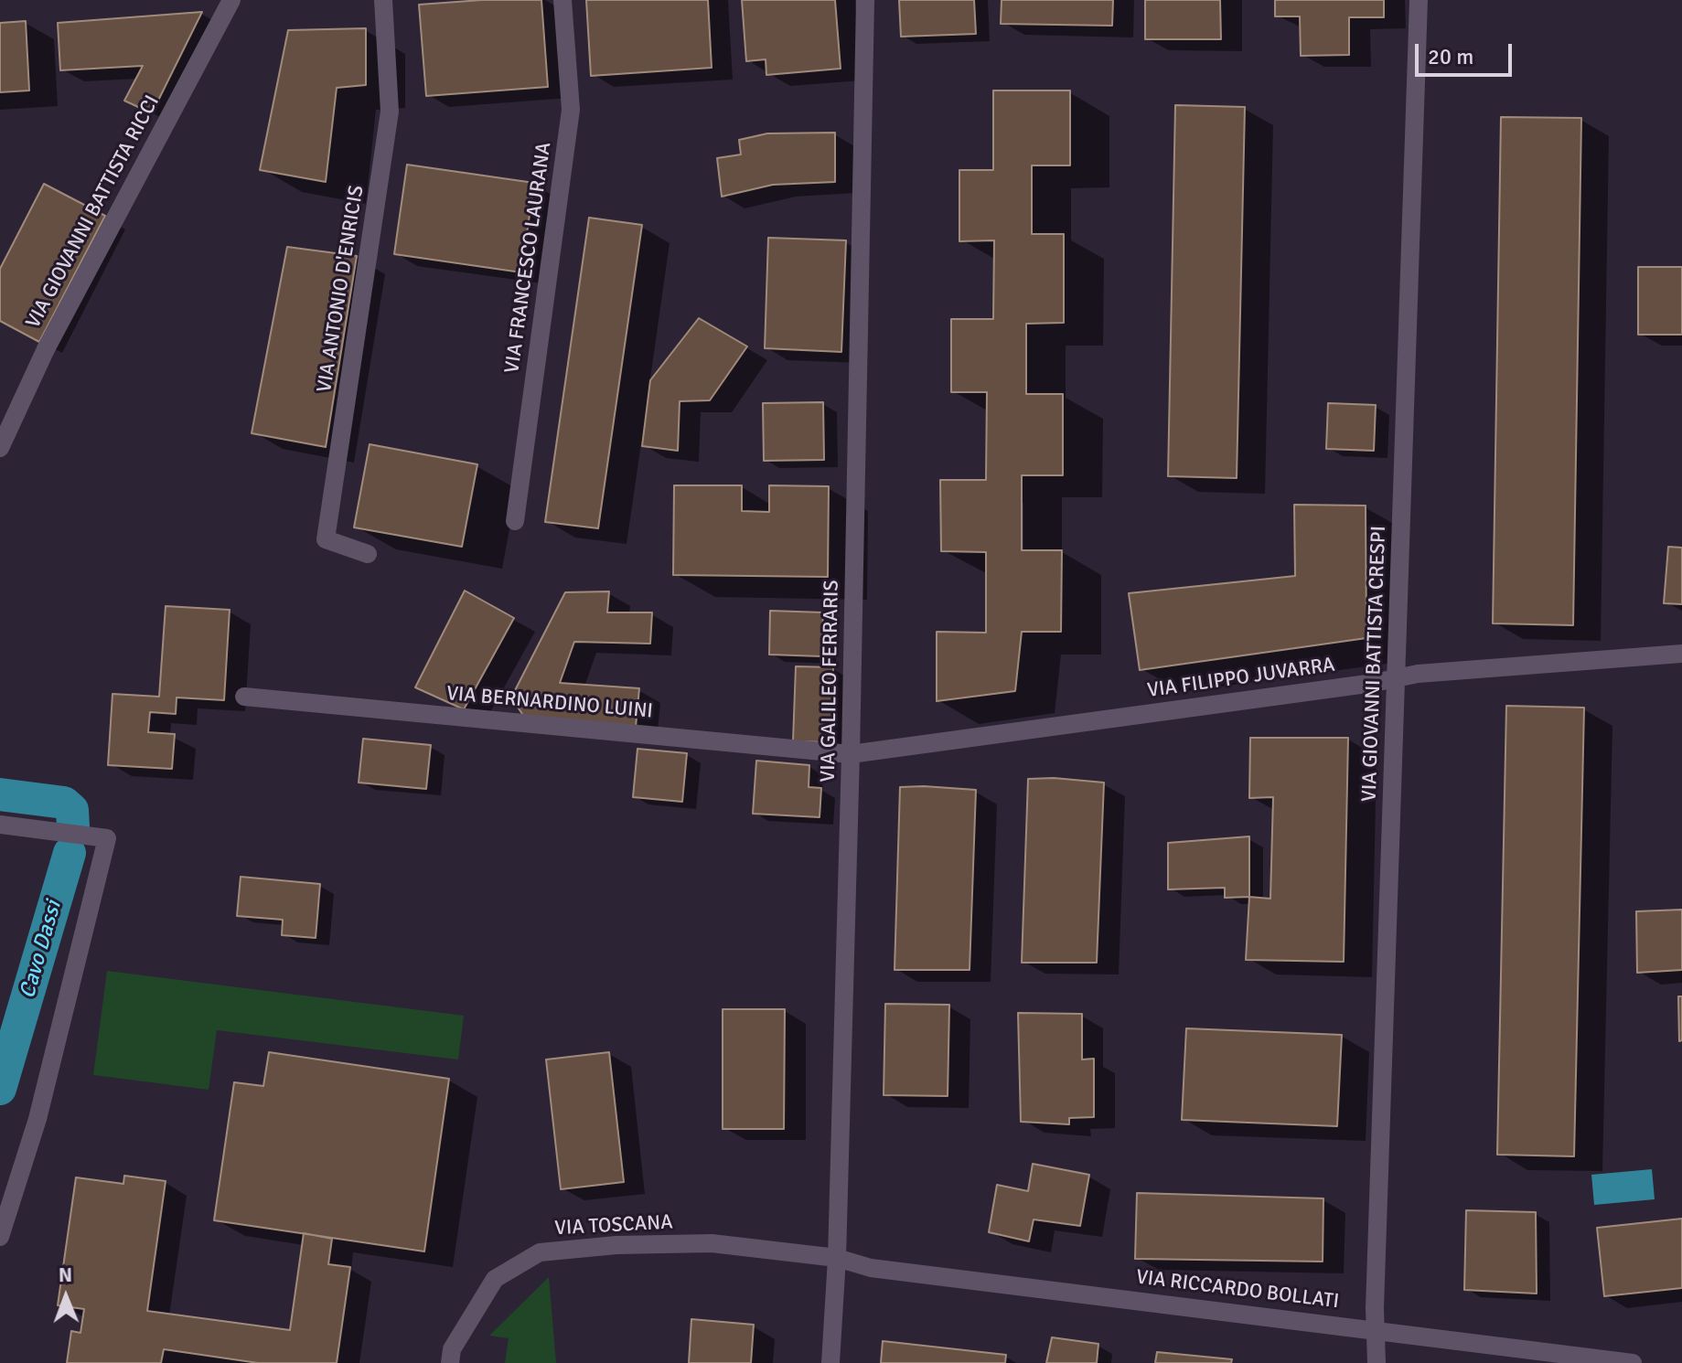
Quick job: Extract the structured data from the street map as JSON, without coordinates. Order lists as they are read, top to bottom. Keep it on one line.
{"streets":{"street":["VIA GIOVANNI BATTISTA RICCI","VIA FRANCESCO LAURANA","VIA ANTONIO D'ENRICIS","VIA GIOVANNI BATTISTA CRESPI","VIA FILIPPO JUVARRA","VIA GALILEO FERRARIS","VIA BERNARDINO LUINI","VIA TOSCANA","VIA RICCARDO BOLLATI"]},"crossings":[["VIA GIOVANNI BATTISTA CRESPI","VIA FILIPPO JUVARRA"],["VIA GIOVANNI BATTISTA CRESPI","VIA RICCARDO BOLLATI"],["VIA FILIPPO JUVARRA","VIA GALILEO FERRARIS"],["VIA FILIPPO JUVARRA","VIA BERNARDINO LUINI"],["VIA GALILEO FERRARIS","VIA BERNARDINO LUINI"],["VIA GALILEO FERRARIS","VIA TOSCANA"],["VIA GALILEO FERRARIS","VIA RICCARDO BOLLATI"],["VIA TOSCANA","VIA RICCARDO BOLLATI"]],"water":["Cavo Dassi"],"scale_bar":"20 m","north":"top"}
